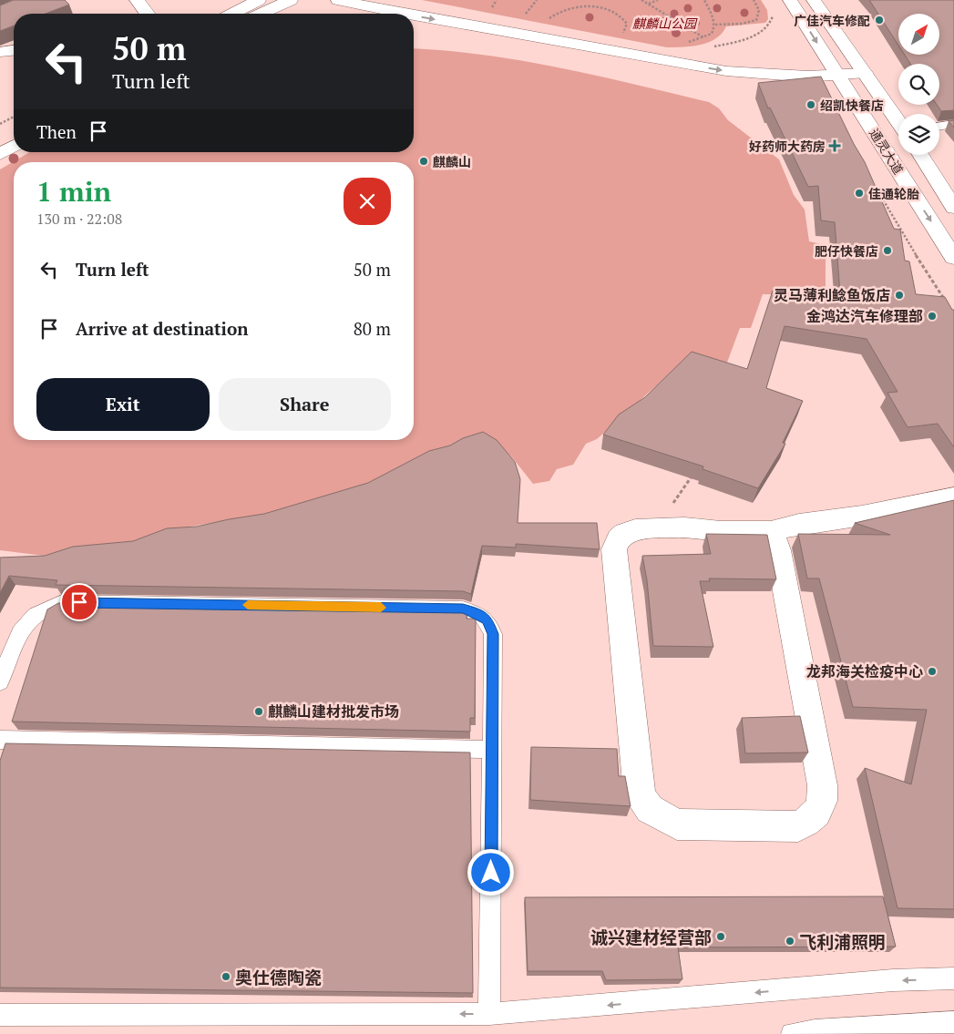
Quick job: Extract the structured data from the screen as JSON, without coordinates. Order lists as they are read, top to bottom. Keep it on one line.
{"streets":{"street":["通灵大道"]},"parks":["麒麟山公园"],"places":{"other":["广佳汽车修配","绍凯快餐店","麒麟山","佳通轮胎","肥仔快餐店","灵马薄利鲶鱼饭店","金鸿达汽车修理部","龙邦海关检疫中心","麒麟山建材批发市场","诚兴建材经营部","飞利浦照明","奥仕德陶瓷"],"health":["好药师大药房"]},"north":"top right","page":{"turn":["50 m","Turn left"],"then":"Then","heading":["1 min","130 m · 22:08"],"list":[{"name":"Turn left","value":"50 m"},{"name":"Arrive at destination","value":"80 m"}],"buttons":["Exit","Share"]}}
